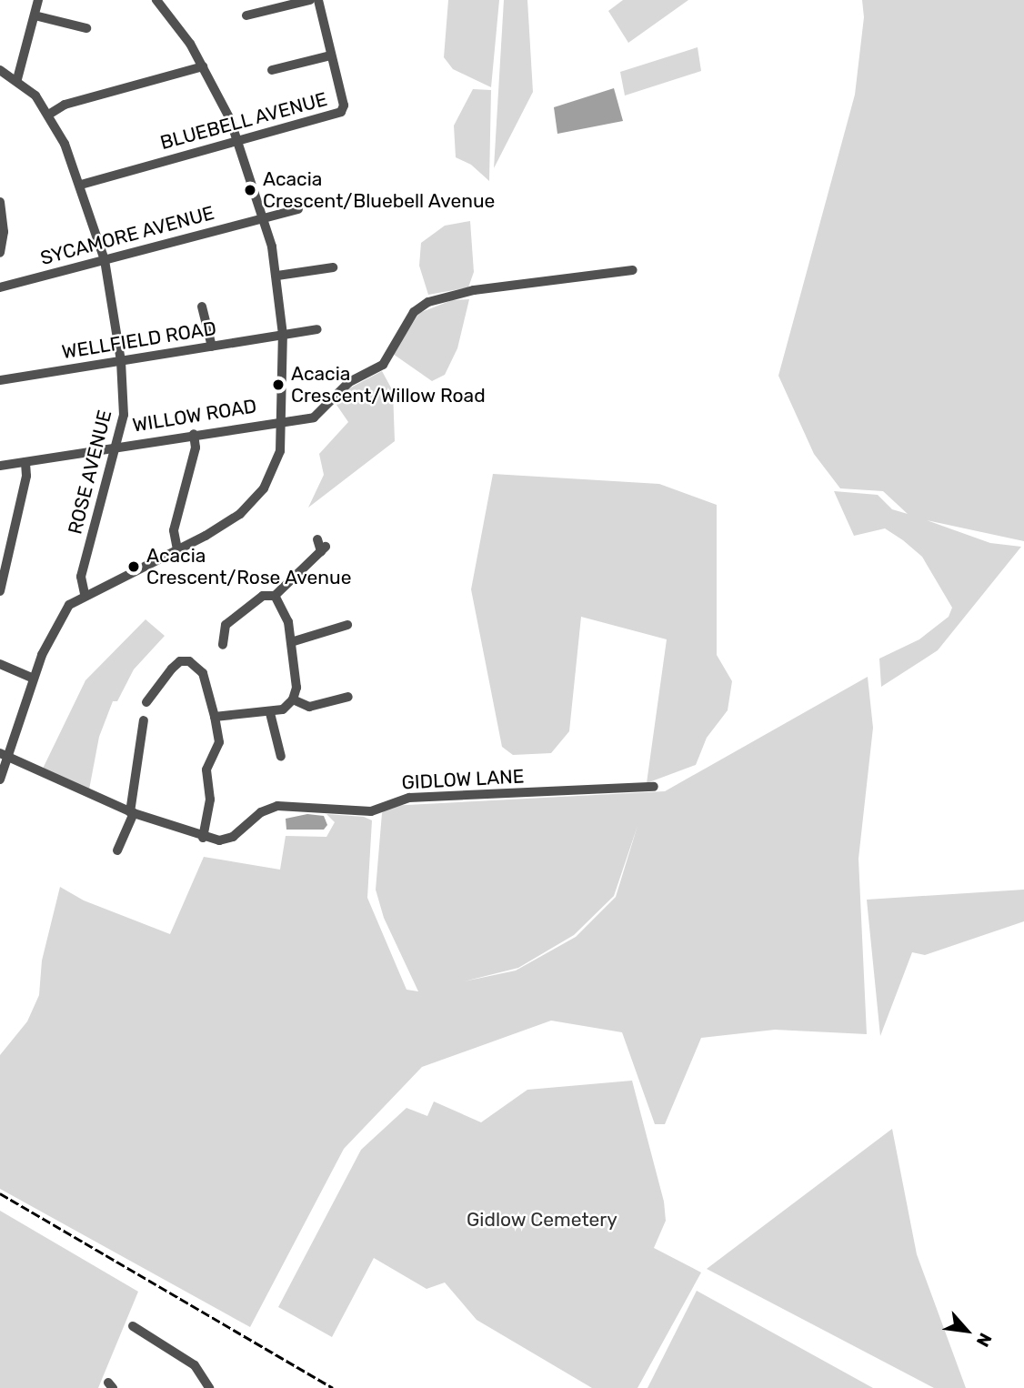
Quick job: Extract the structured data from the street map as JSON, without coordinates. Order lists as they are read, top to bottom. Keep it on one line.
{"streets":{"street":["BLUEBELL AVENUE","SYCAMORE AVENUE","WELLFIELD ROAD","WILLOW ROAD","ROSE AVENUE","GIDLOW LANE"]},"crossings":[["BLUEBELL AVENUE","ROSE AVENUE"],["SYCAMORE AVENUE","ROSE AVENUE"],["WELLFIELD ROAD","ROSE AVENUE"],["WILLOW ROAD","ROSE AVENUE"]],"parks":["Gidlow Cemetery"],"places":["Acacia Crescent/Bluebell Avenue","Acacia Crescent/Willow Road","Acacia Crescent/Rose Avenue"],"north":"bottom right"}
